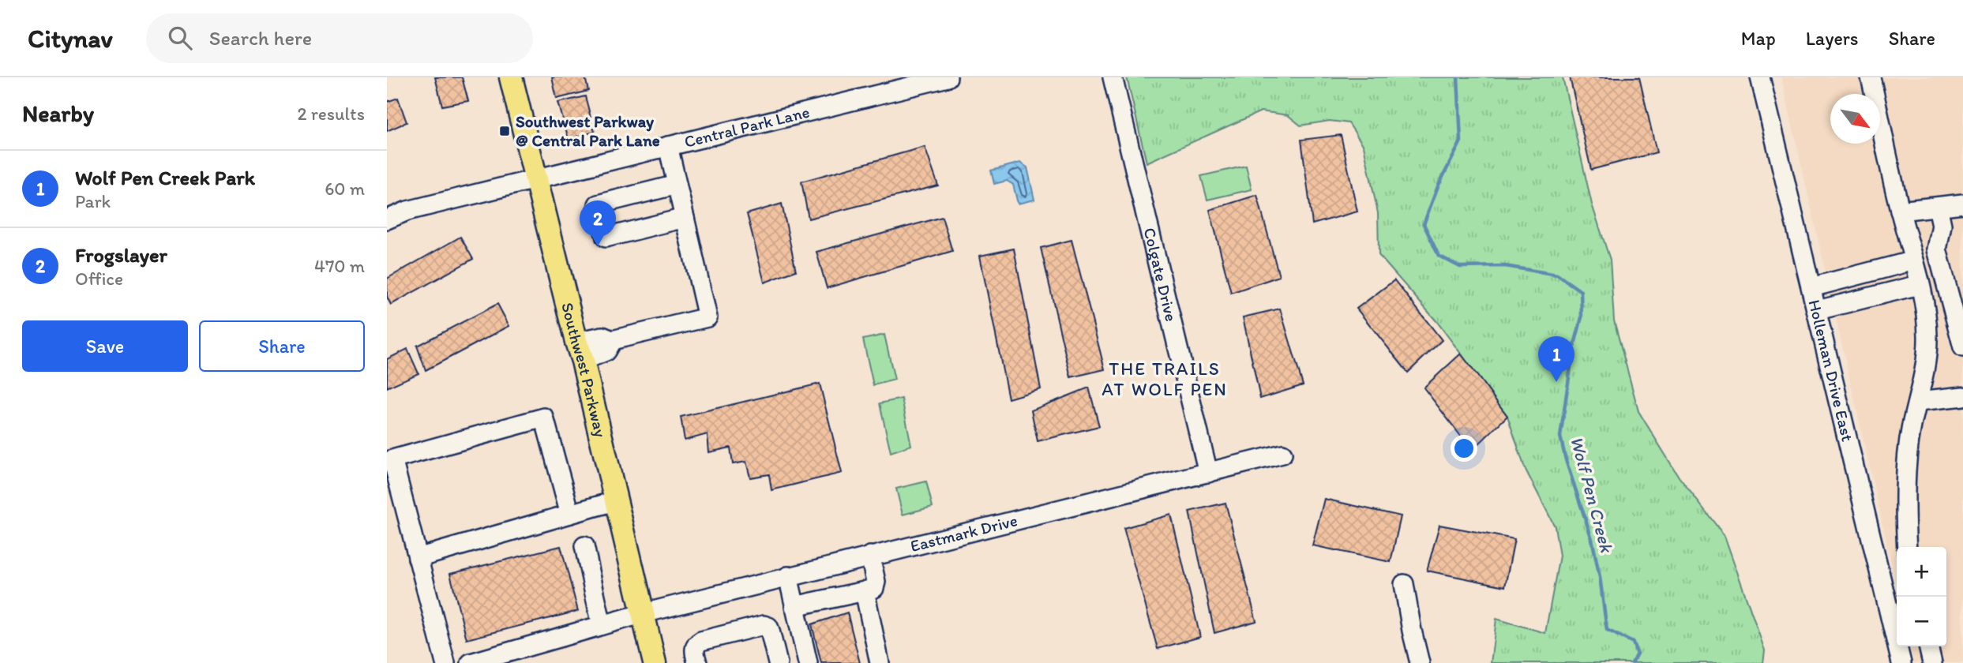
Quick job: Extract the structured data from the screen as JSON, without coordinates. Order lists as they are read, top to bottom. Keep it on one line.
{"streets":{"main road":["Southwest Parkway"],"street":["Central Park Lane","Colgate Drive","Holleman Drive East","Eastmark Drive"]},"crossings":[["Central Park Lane","Southwest Parkway"],["Colgate Drive","Eastmark Drive"],["Southwest Parkway","Eastmark Drive"]],"districts":["THE TRAILS AT WOLF PEN"],"water":["Wolf Pen Creek"],"places":{"transit":["Southwest Parkway @ Central Park Lane"]},"north":"bottom right","page":{"header":"Citynav","search":"Search here","nav":["Map","Layers","Share"],"heading":["Nearby","2 results"],"list":[{"mark":"1","name":"Wolf Pen Creek Park","note":"Park","value":"60 m"},{"mark":"2","name":"Frogslayer","note":"Office","value":"470 m"}],"pins":["2","1"],"buttons":["Save","Share"],"map_buttons":["+","−"]}}
